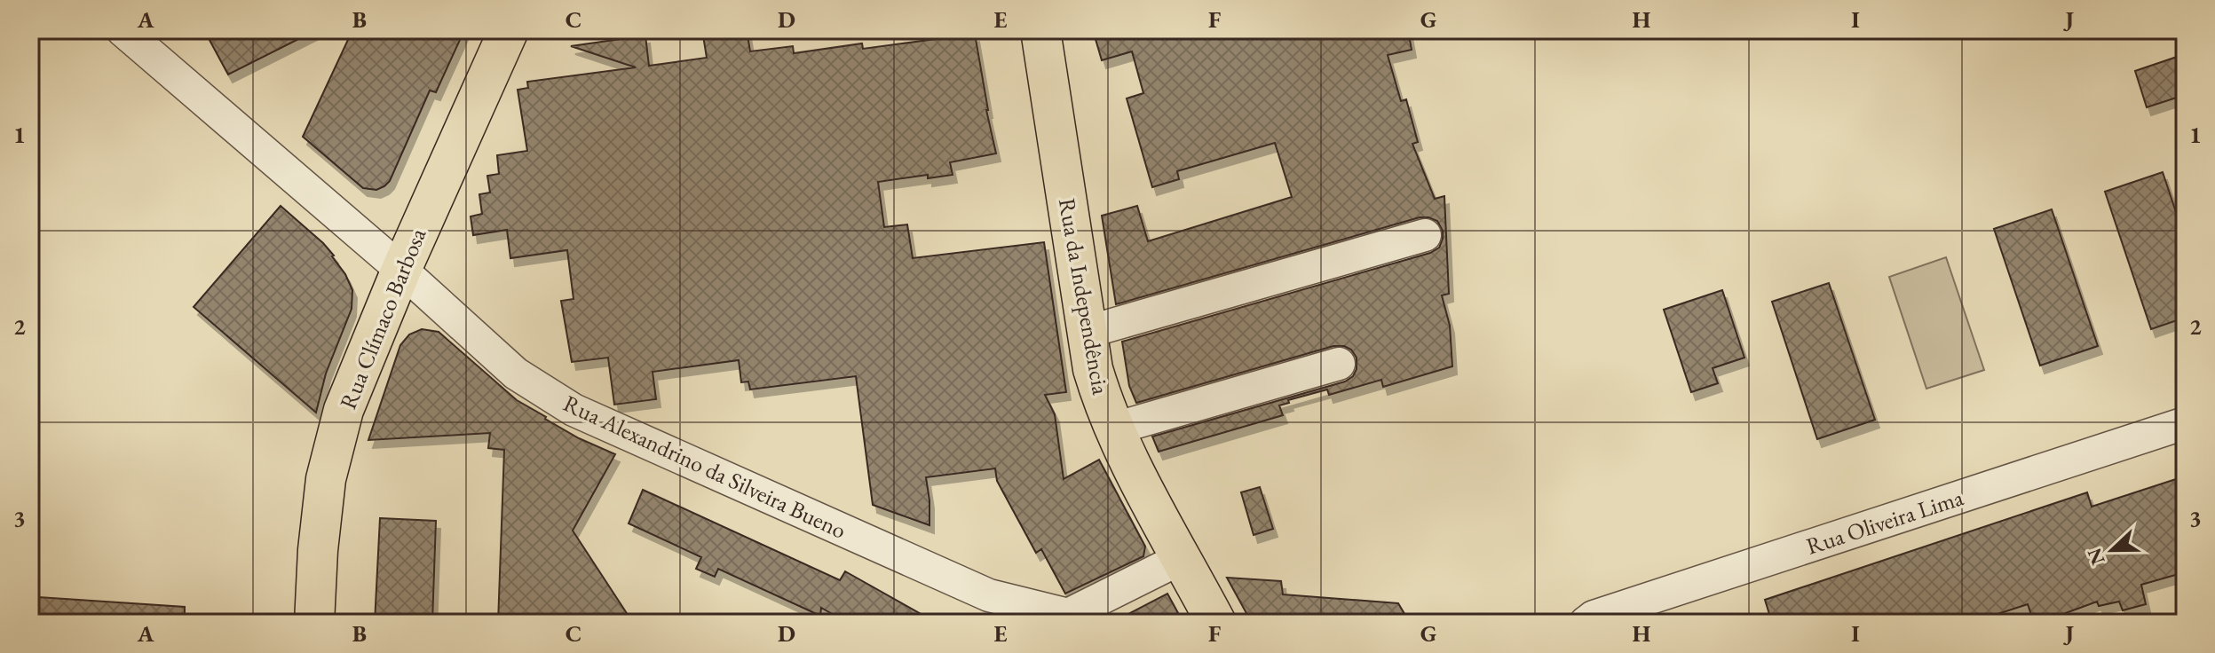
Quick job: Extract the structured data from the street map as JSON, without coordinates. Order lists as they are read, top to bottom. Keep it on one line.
{"streets":{"main road":["Rua da Independência","Rua Clímaco Barbosa"],"street":["Rua Alexandrino da Silveira Bueno","Rua Oliveira Lima"]},"crossings":[["Rua da Independência","Rua Alexandrino da Silveira Bueno"],["Rua Clímaco Barbosa","Rua Alexandrino da Silveira Bueno"]],"north":"left","grid":{"columns":["A","B","C","D","E","F","G","H","I","J"],"rows":["1","2","3"]}}
